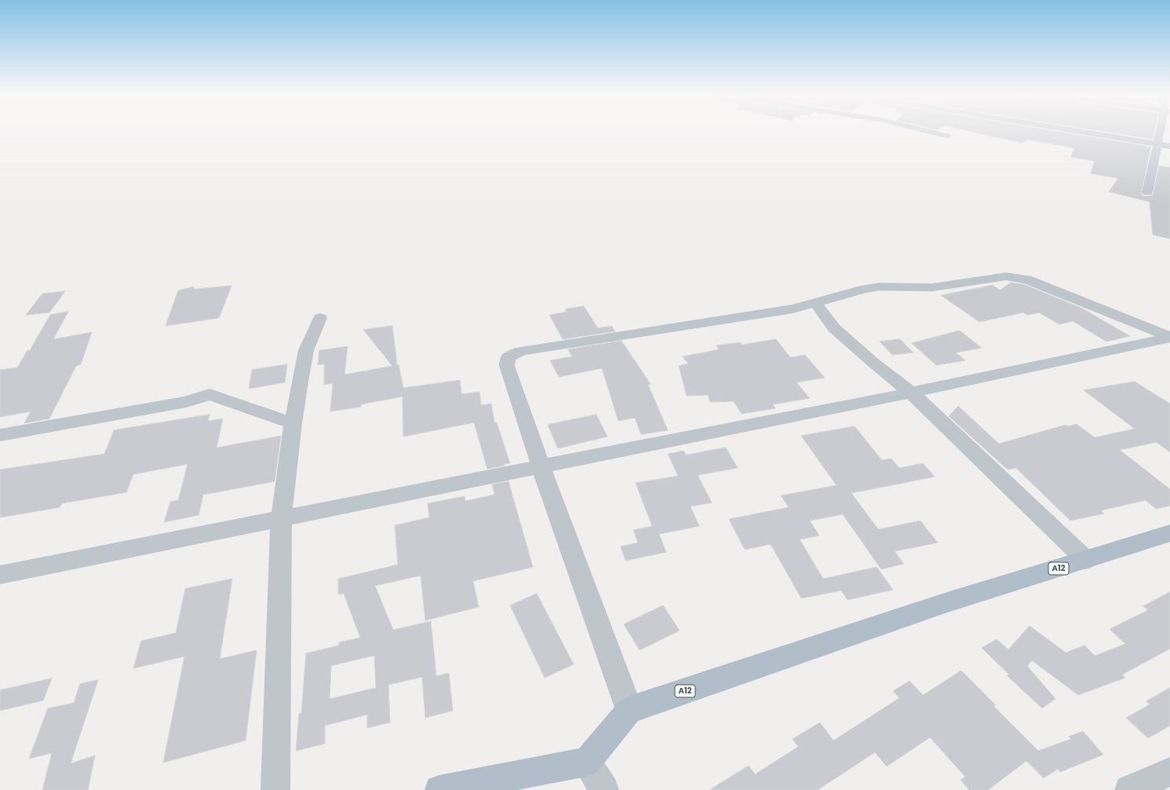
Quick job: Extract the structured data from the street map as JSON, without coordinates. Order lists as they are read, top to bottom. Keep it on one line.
{"streets":{"main road":["A12"]}}
